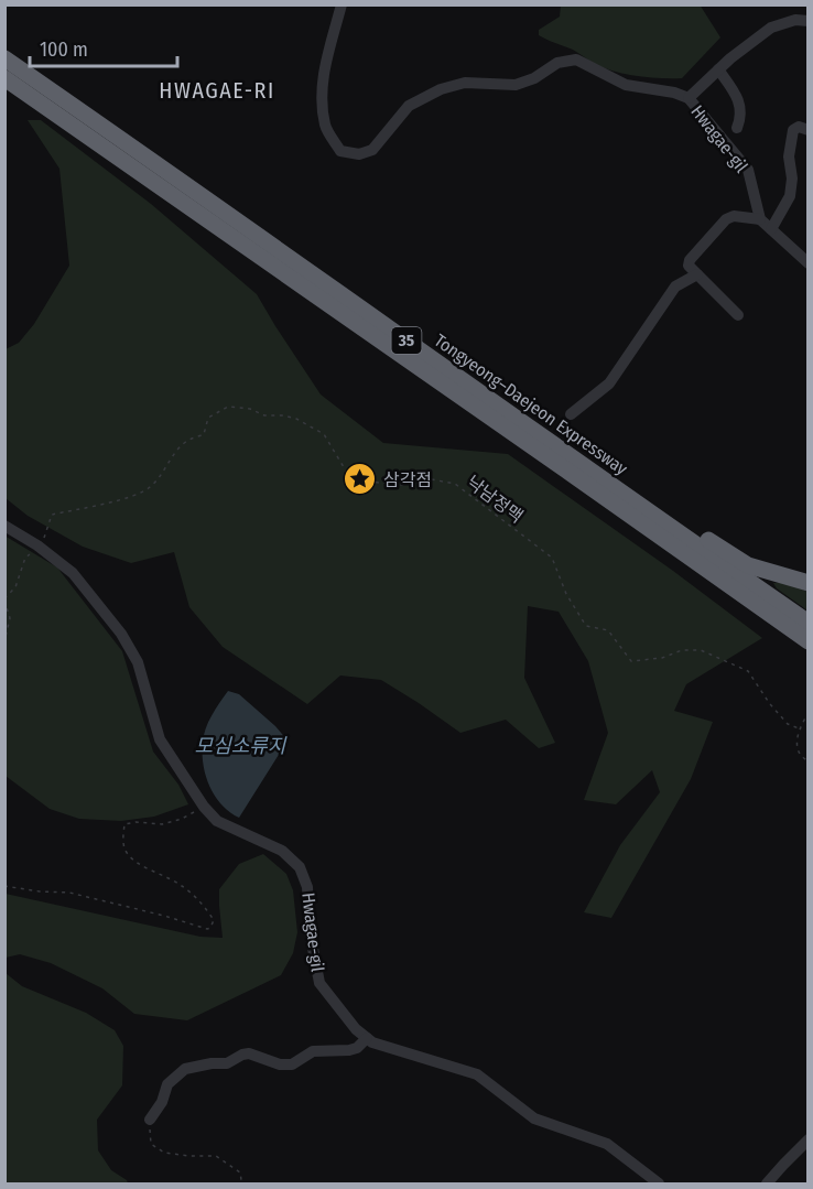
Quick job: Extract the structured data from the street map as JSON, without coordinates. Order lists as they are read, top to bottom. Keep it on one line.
{"streets":{"highway":["35","Tongyeong–Daejeon Expressway"],"street":["Hwagae-gil"],"path":["낙남정맥"]},"crossings":[["Hwagae-gil","낙남정맥"]],"districts":["HWAGAE-RI"],"water":["모심소류지"],"places":{"place":["삼각점"]},"scale_bar":"100 m"}
